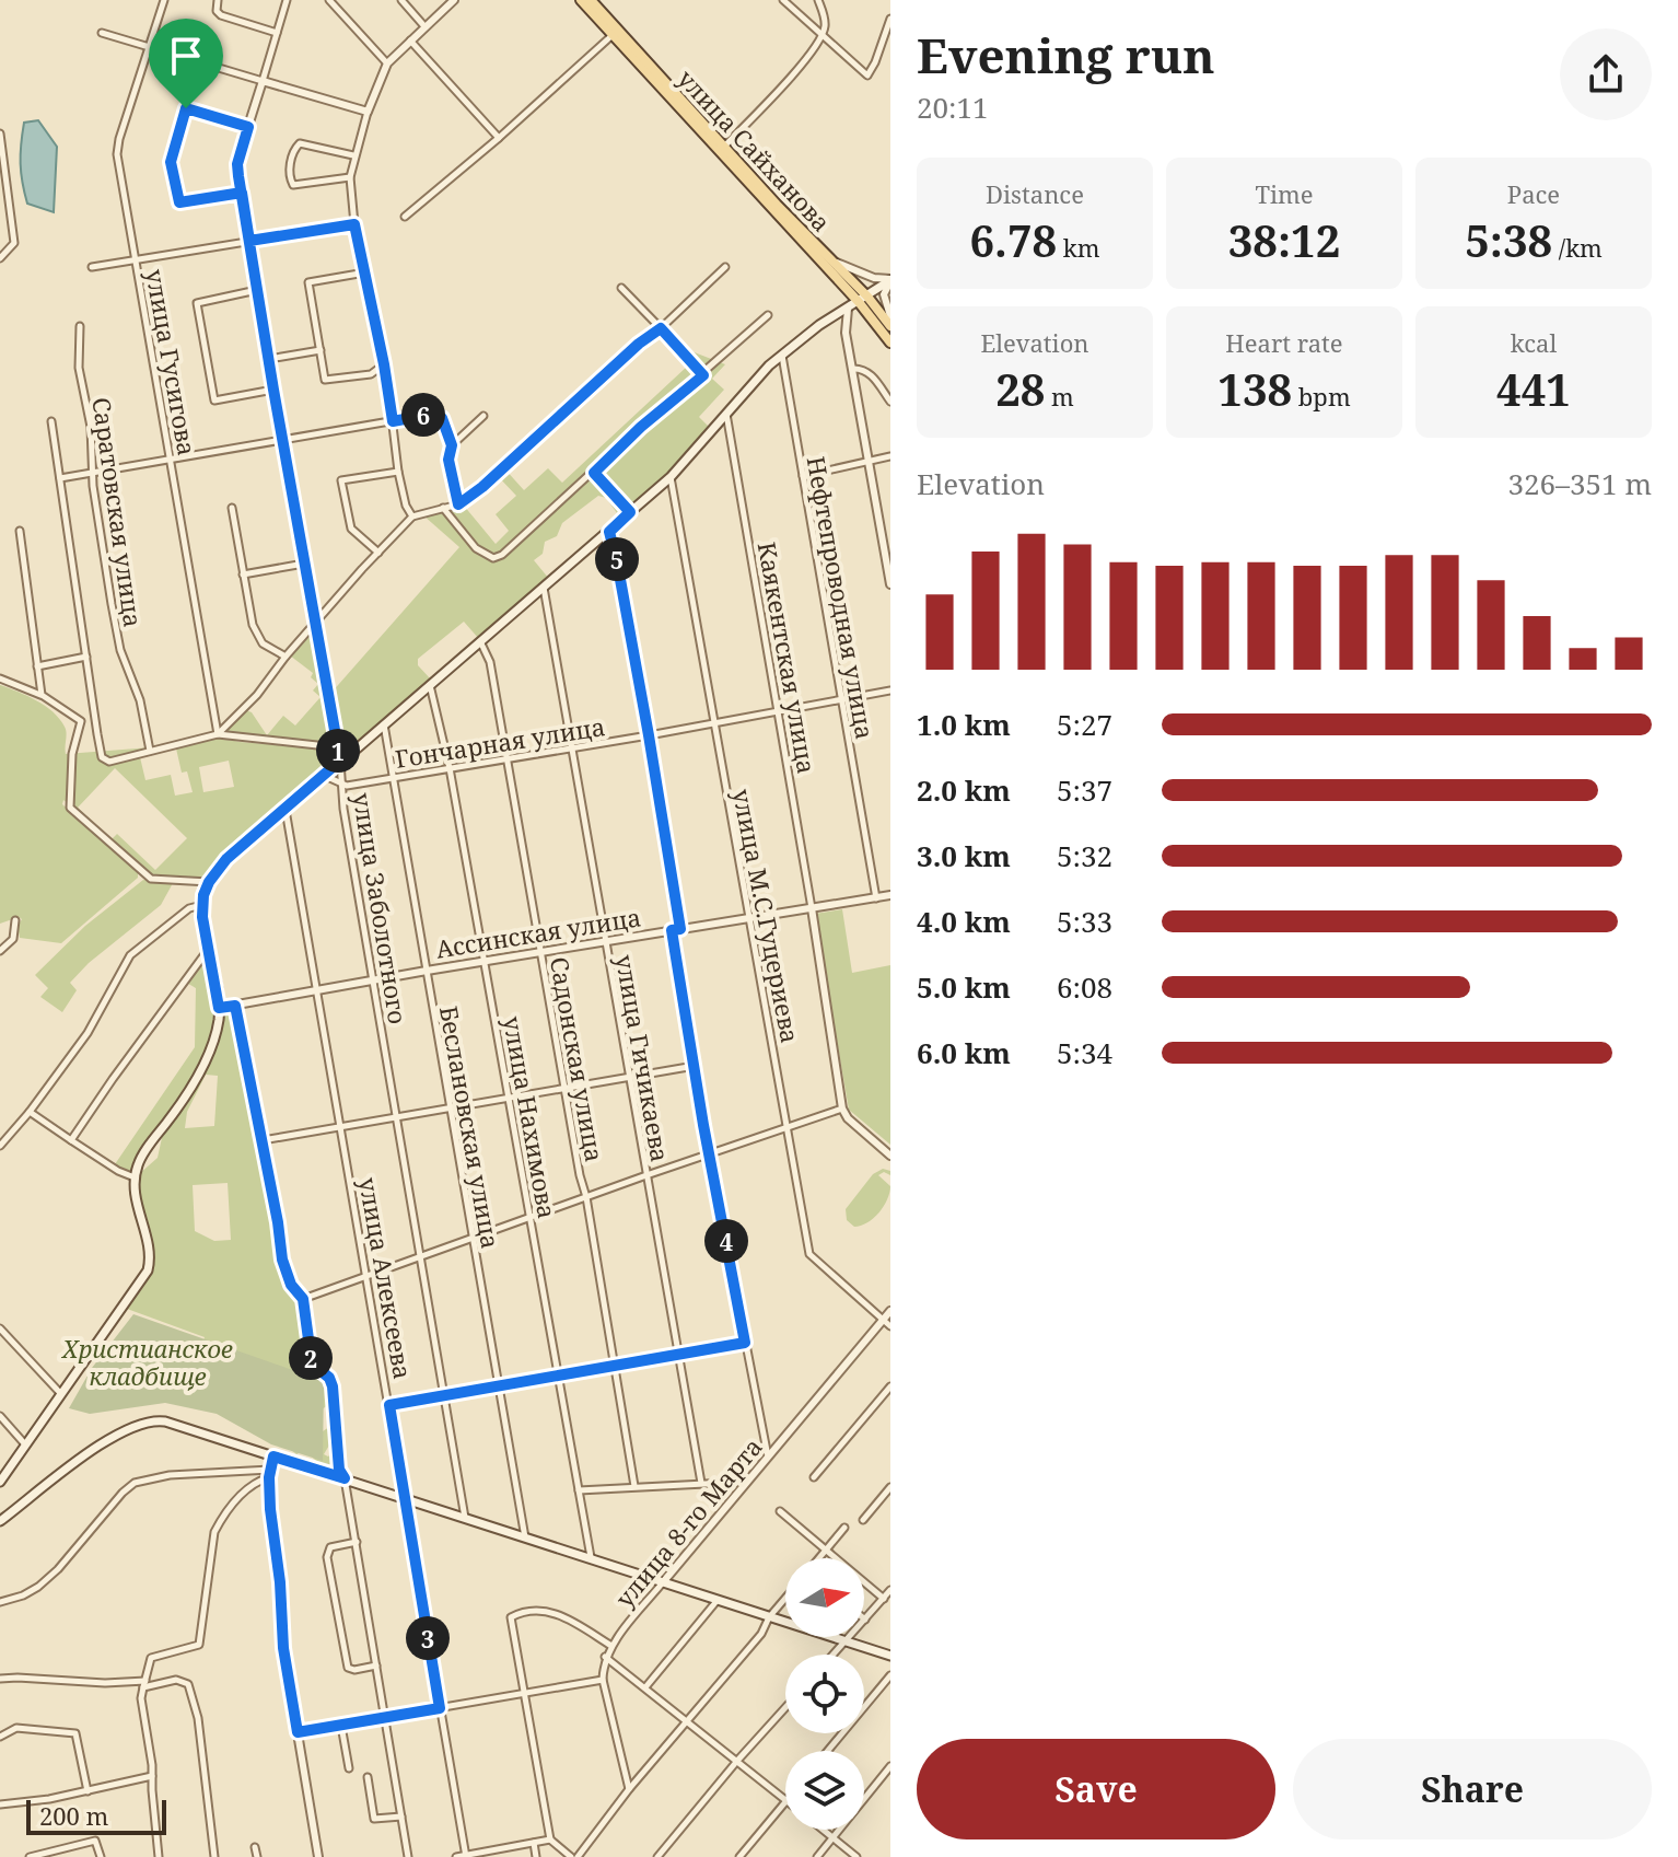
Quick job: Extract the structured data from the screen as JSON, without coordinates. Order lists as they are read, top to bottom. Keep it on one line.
{"streets":{"main road":["улица Сайханова"],"street":["улица Гусигова","Саратовская улица","Нефтепроводная улица","Каякентская улица","Гончарная улица","улица Заболотного","улица М.С.Гуцериева","Ассинская улица","улица Гичикаева","Садонская улица","улица Нахимова","Беслановская улица","улица Алексеева","улица 8-го Марта"]},"crossings":[["Нефтепроводная улица","Гончарная улица"],["Нефтепроводная улица","Ассинская улица"],["Каякентская улица","Гончарная улица"],["Каякентская улица","Ассинская улица"],["Гончарная улица","улица Заболотного"],["Гончарная улица","улица М.С.Гуцериева"],["Гончарная улица","улица Гичикаева"],["Гончарная улица","Садонская улица"],["Гончарная улица","улица Нахимова"],["Гончарная улица","Беслановская улица"],["улица Заболотного","Ассинская улица"],["улица М.С.Гуцериева","Ассинская улица"],["улица М.С.Гуцериева","улица 8-го Марта"],["Ассинская улица","улица Гичикаева"],["Ассинская улица","Садонская улица"],["Ассинская улица","улица Нахимова"],["Ассинская улица","Беслановская улица"],["Ассинская улица","улица Алексеева"]],"parks":["Христианское кладбище"],"scale_bar":"200 m","north":"right","page":{"heading":["Evening run","20:11"],"stats":[["Distance","6.78 km"],["Time","38:12"],["Pace","5:38 /km"],["Elevation","28 m"],["Heart rate","138 bpm"],["kcal","441"]],"pins":["6","5","1","4","2","3"],"chart":["Elevation","326–351 m"],"list":[{"name":"1.0 km","note":"5:27"},{"name":"2.0 km","note":"5:37"},{"name":"3.0 km","note":"5:32"},{"name":"4.0 km","note":"5:33"},{"name":"5.0 km","note":"6:08"},{"name":"6.0 km","note":"5:34"}],"buttons":["Save","Share"],"scale":"200 m"}}
